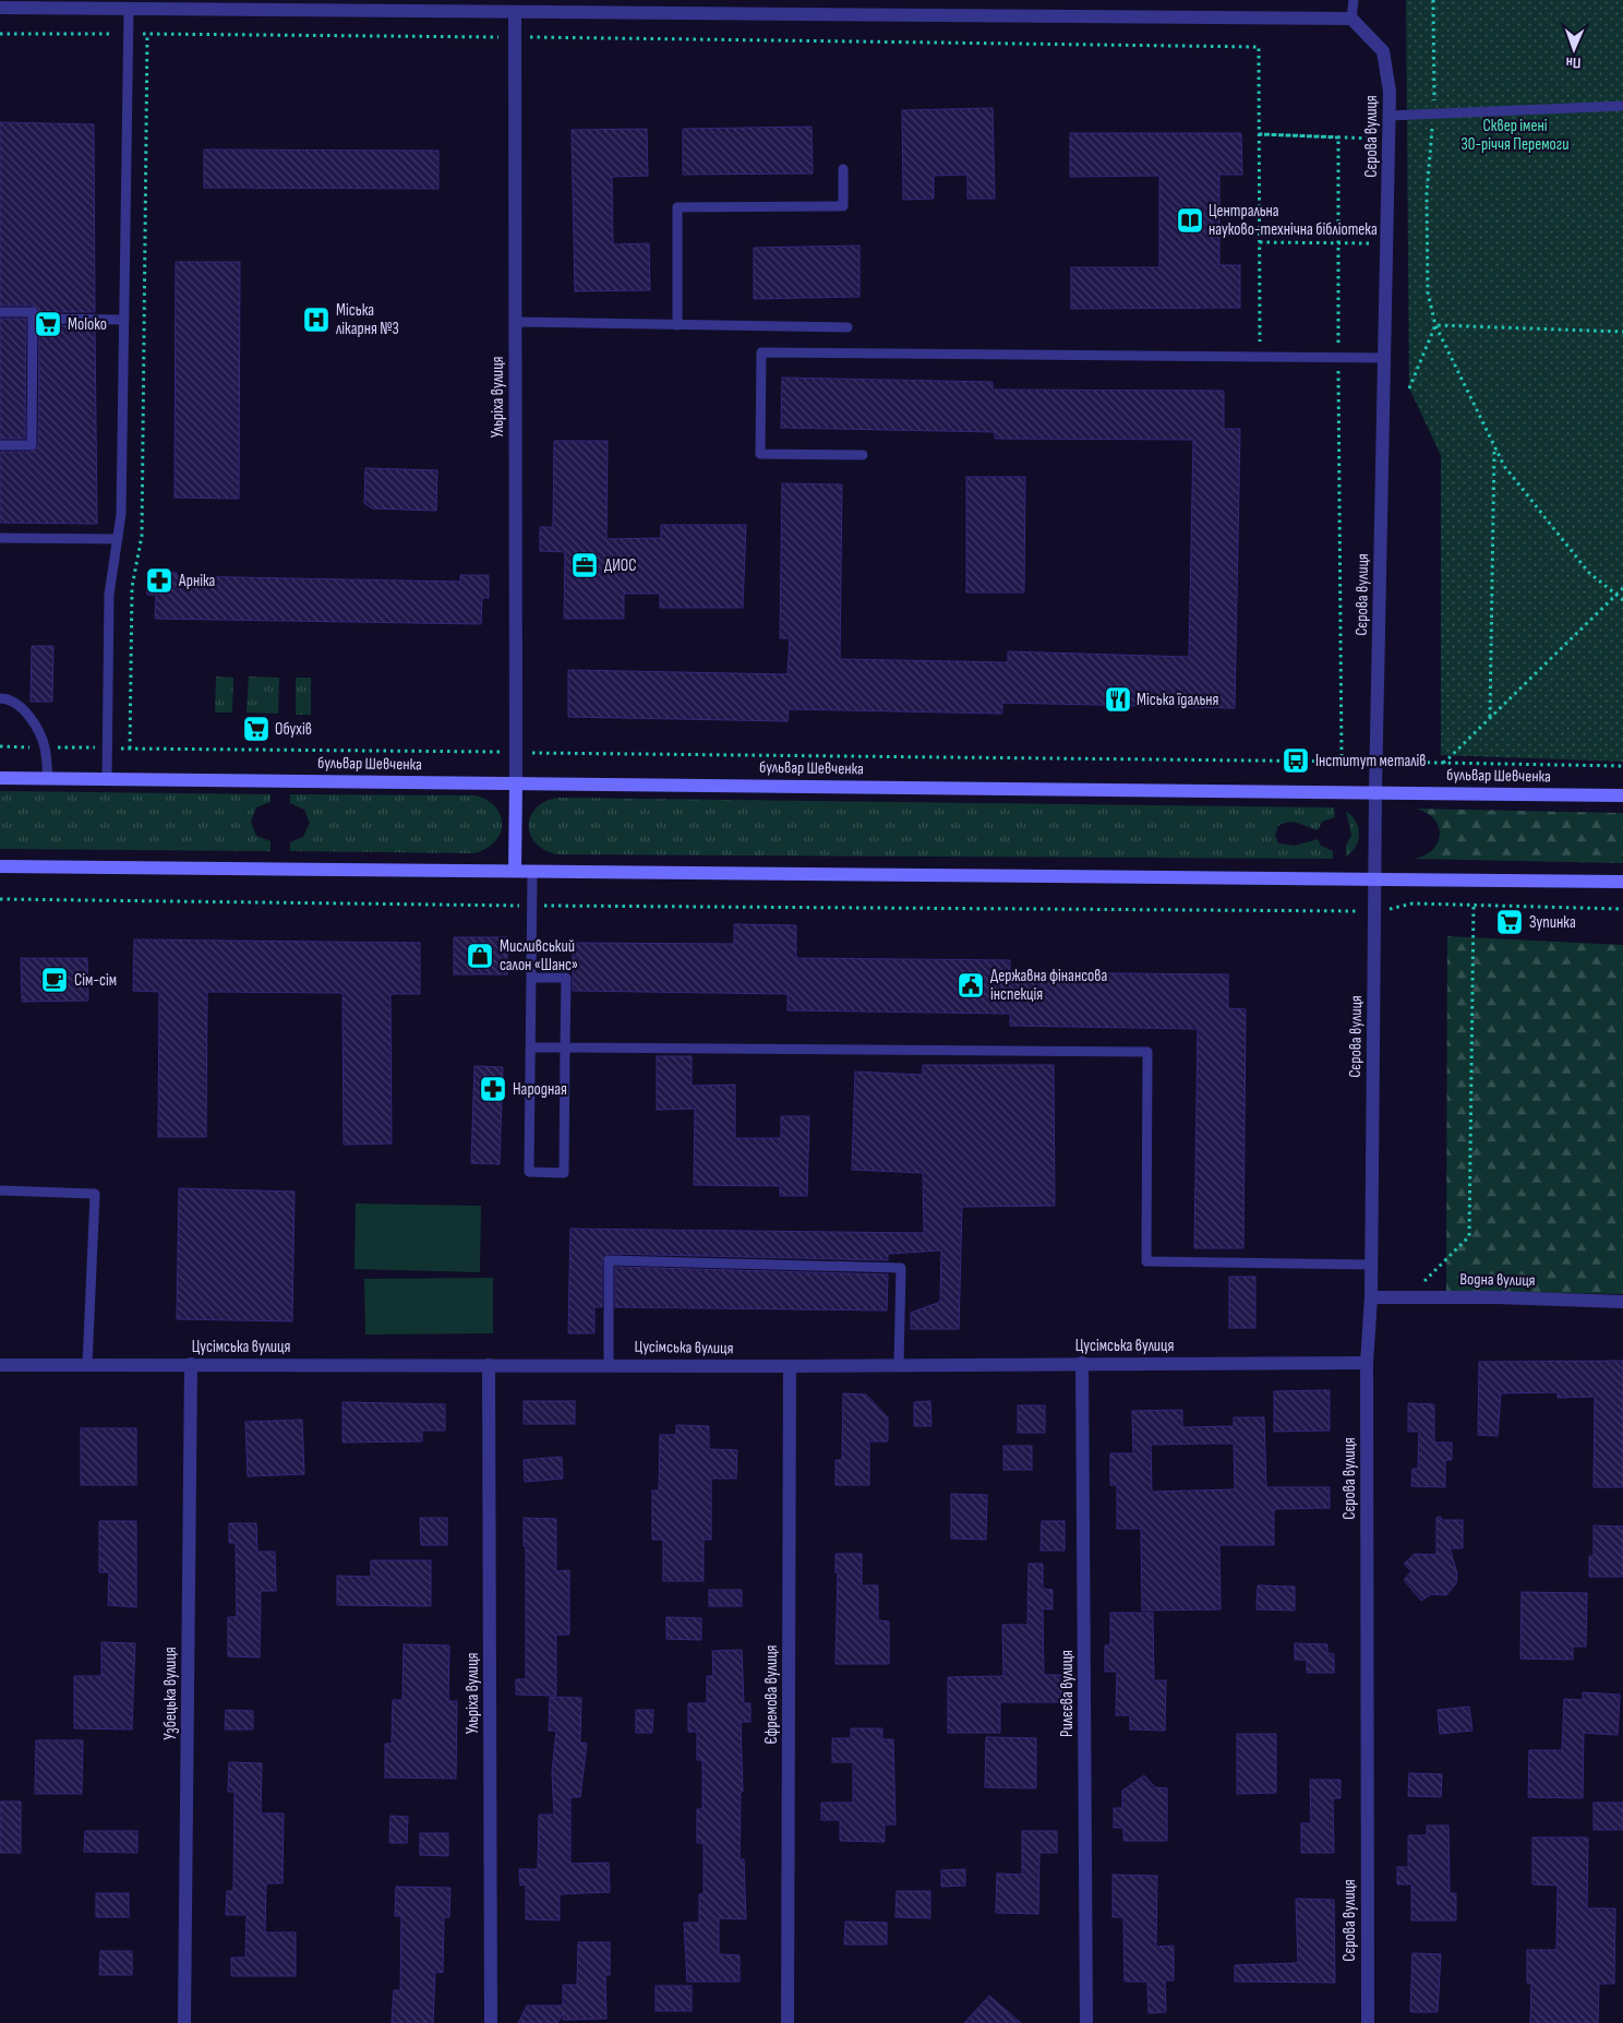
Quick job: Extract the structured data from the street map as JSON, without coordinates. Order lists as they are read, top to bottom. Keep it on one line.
{"streets":{"main road":["бульвар Шевченка"],"street":["Сєрова вулиця","Ульріха вулиця","Водна вулиця","Цусімська вулиця","Узбецька вулиця","Рилєєва вулиця","Єфремова вулиця"]},"crossings":[["Сєрова вулиця","бульвар Шевченка"],["Сєрова вулиця","Водна вулиця"],["Сєрова вулиця","Цусімська вулиця"],["Ульріха вулиця","бульвар Шевченка"],["Ульріха вулиця","Цусімська вулиця"],["Цусімська вулиця","Узбецька вулиця"],["Цусімська вулиця","Рилєєва вулиця"],["Цусімська вулиця","Єфремова вулиця"]],"parks":["Сквер імені 30-річчя Перемоги"],"places":{"library":["Центральна науково-технічна бібліотека"],"hospital":["Міська лікарня №3"],"supermarket":["Moloko","Обухів","Зупинка"],"office":["ДИОС"],"pharmacy":["Арніка","Народная"],"restaurant":["Міська їдальня"],"bus stop":["Інститут металів"],"shop":["Мисливський салон «Шанс»"],"cafe":["Сім-сім"],"public building":["Державна фінансова інспекція"]},"north":"bottom"}
